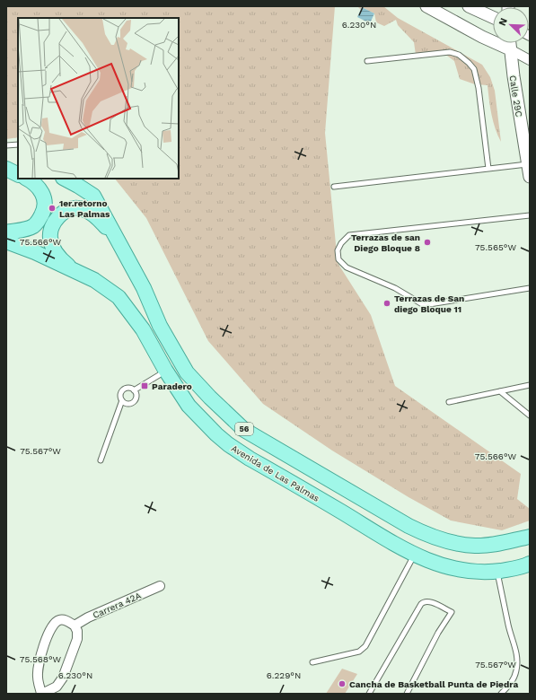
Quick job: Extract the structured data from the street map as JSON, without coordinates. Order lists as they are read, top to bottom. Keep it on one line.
{"streets":{"main road":["56","Avenida de Las Palmas"],"street":["Calle 29C","Carrera 42A"]},"places":{"other":["1er.retorno Las Palmas","Terrazas de san Diego Bloque 8","Terrazas de San diego Bloque 11","Cancha de Basketball Punta de Piedra"],"transit":["Paradero"]},"north":"top left","coordinates":["6.230°N","75.566°W","75.565°W","75.567°W","75.568°W","6.229°N"]}
